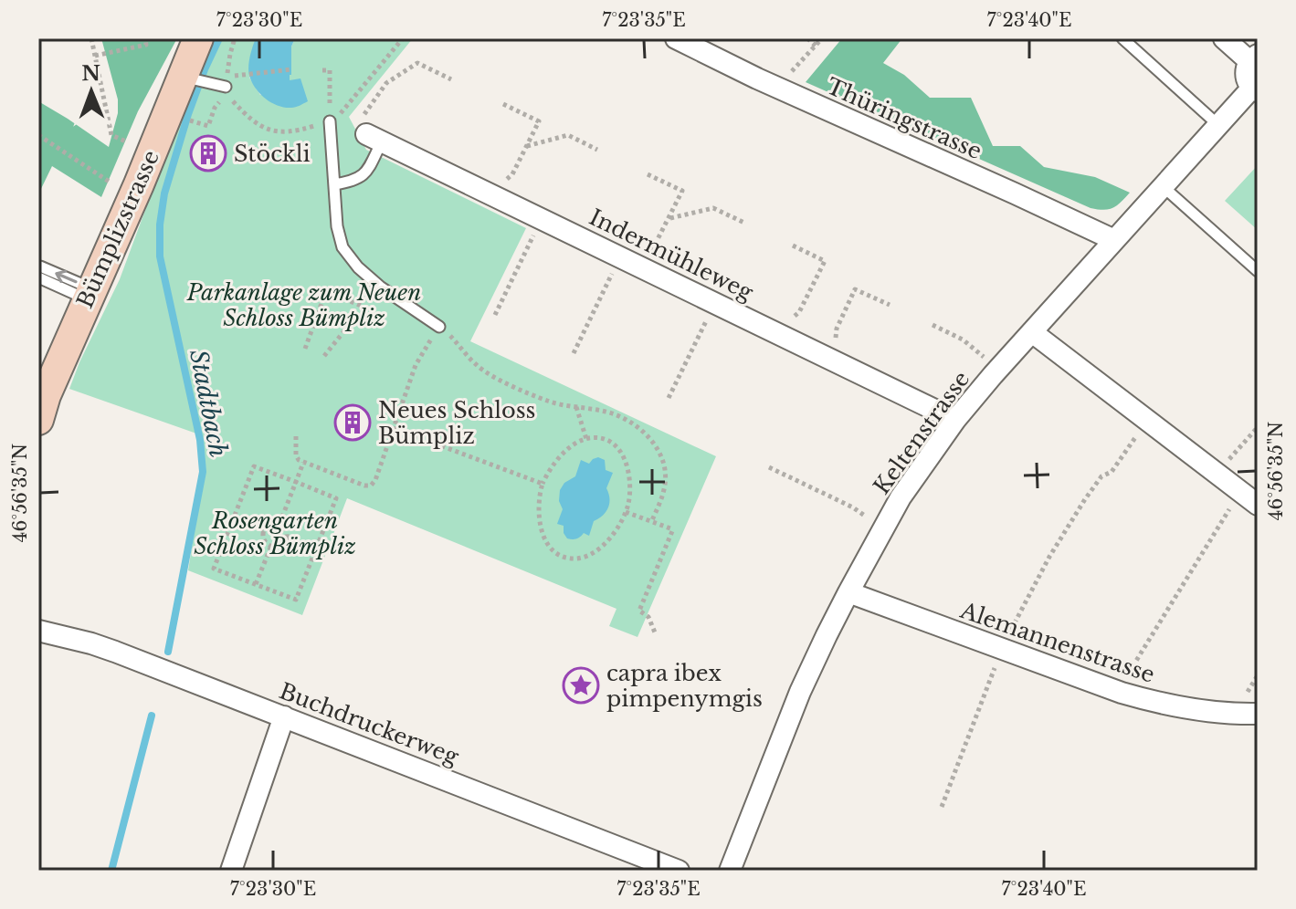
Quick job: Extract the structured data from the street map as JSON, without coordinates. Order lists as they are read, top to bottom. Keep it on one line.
{"streets":{"street":["Thüringstrasse","Bümplizstrasse","Indermühleweg","Keltenstrasse","Alemannenstrasse","Buchdruckerweg"]},"crossings":[["Thüringstrasse","Keltenstrasse"],["Indermühleweg","Keltenstrasse"],["Keltenstrasse","Alemannenstrasse"]],"water":["Stadtbach"],"parks":["Parkanlage zum Neuen Schloss Bümpliz","Rosengarten Schloss Bümpliz"],"places":{"building":["Stöckli","Neues Schloss Bümpliz"],"place":["capra ibex pimpenymgis"]},"north":"top","coordinates":["7°23'30\"E","7°23'35\"E","7°23'40\"E","46°56'35\"N"]}
